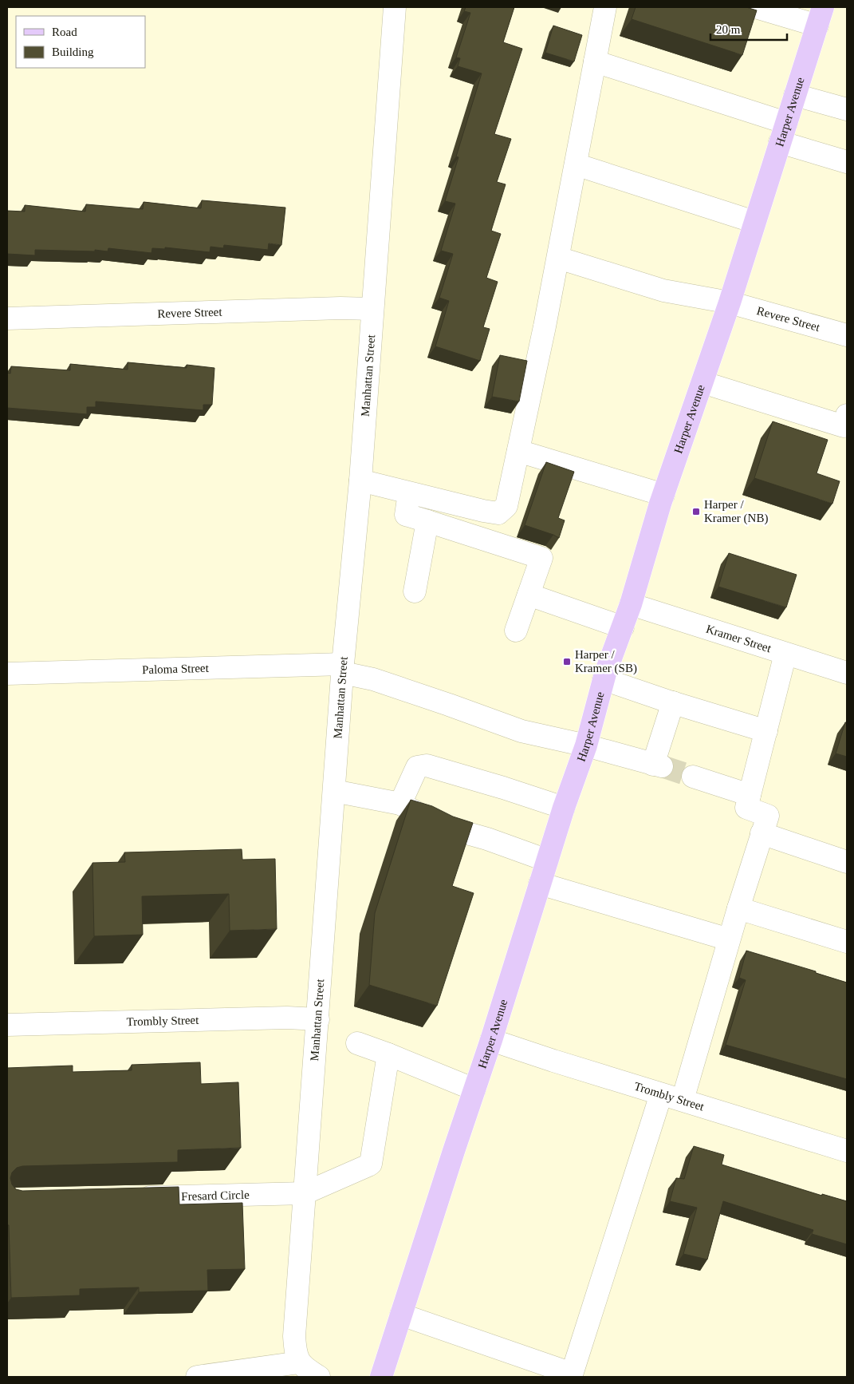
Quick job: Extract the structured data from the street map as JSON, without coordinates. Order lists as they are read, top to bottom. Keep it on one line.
{"streets":{"main road":["Harper Avenue"],"street":["Revere Street","Manhattan Street","Kramer Street","Paloma Street","Trombly Street","Fresard Circle"]},"crossings":[["Harper Avenue","Revere Street"],["Harper Avenue","Kramer Street"],["Harper Avenue","Paloma Street"],["Harper Avenue","Trombly Street"],["Revere Street","Manhattan Street"],["Manhattan Street","Paloma Street"],["Manhattan Street","Trombly Street"],["Manhattan Street","Fresard Circle"]],"places":{"transit":["Harper / Kramer (NB)","Harper / Kramer (SB)"]},"legend":["Road","Building"],"scale_bar":"20 m"}
